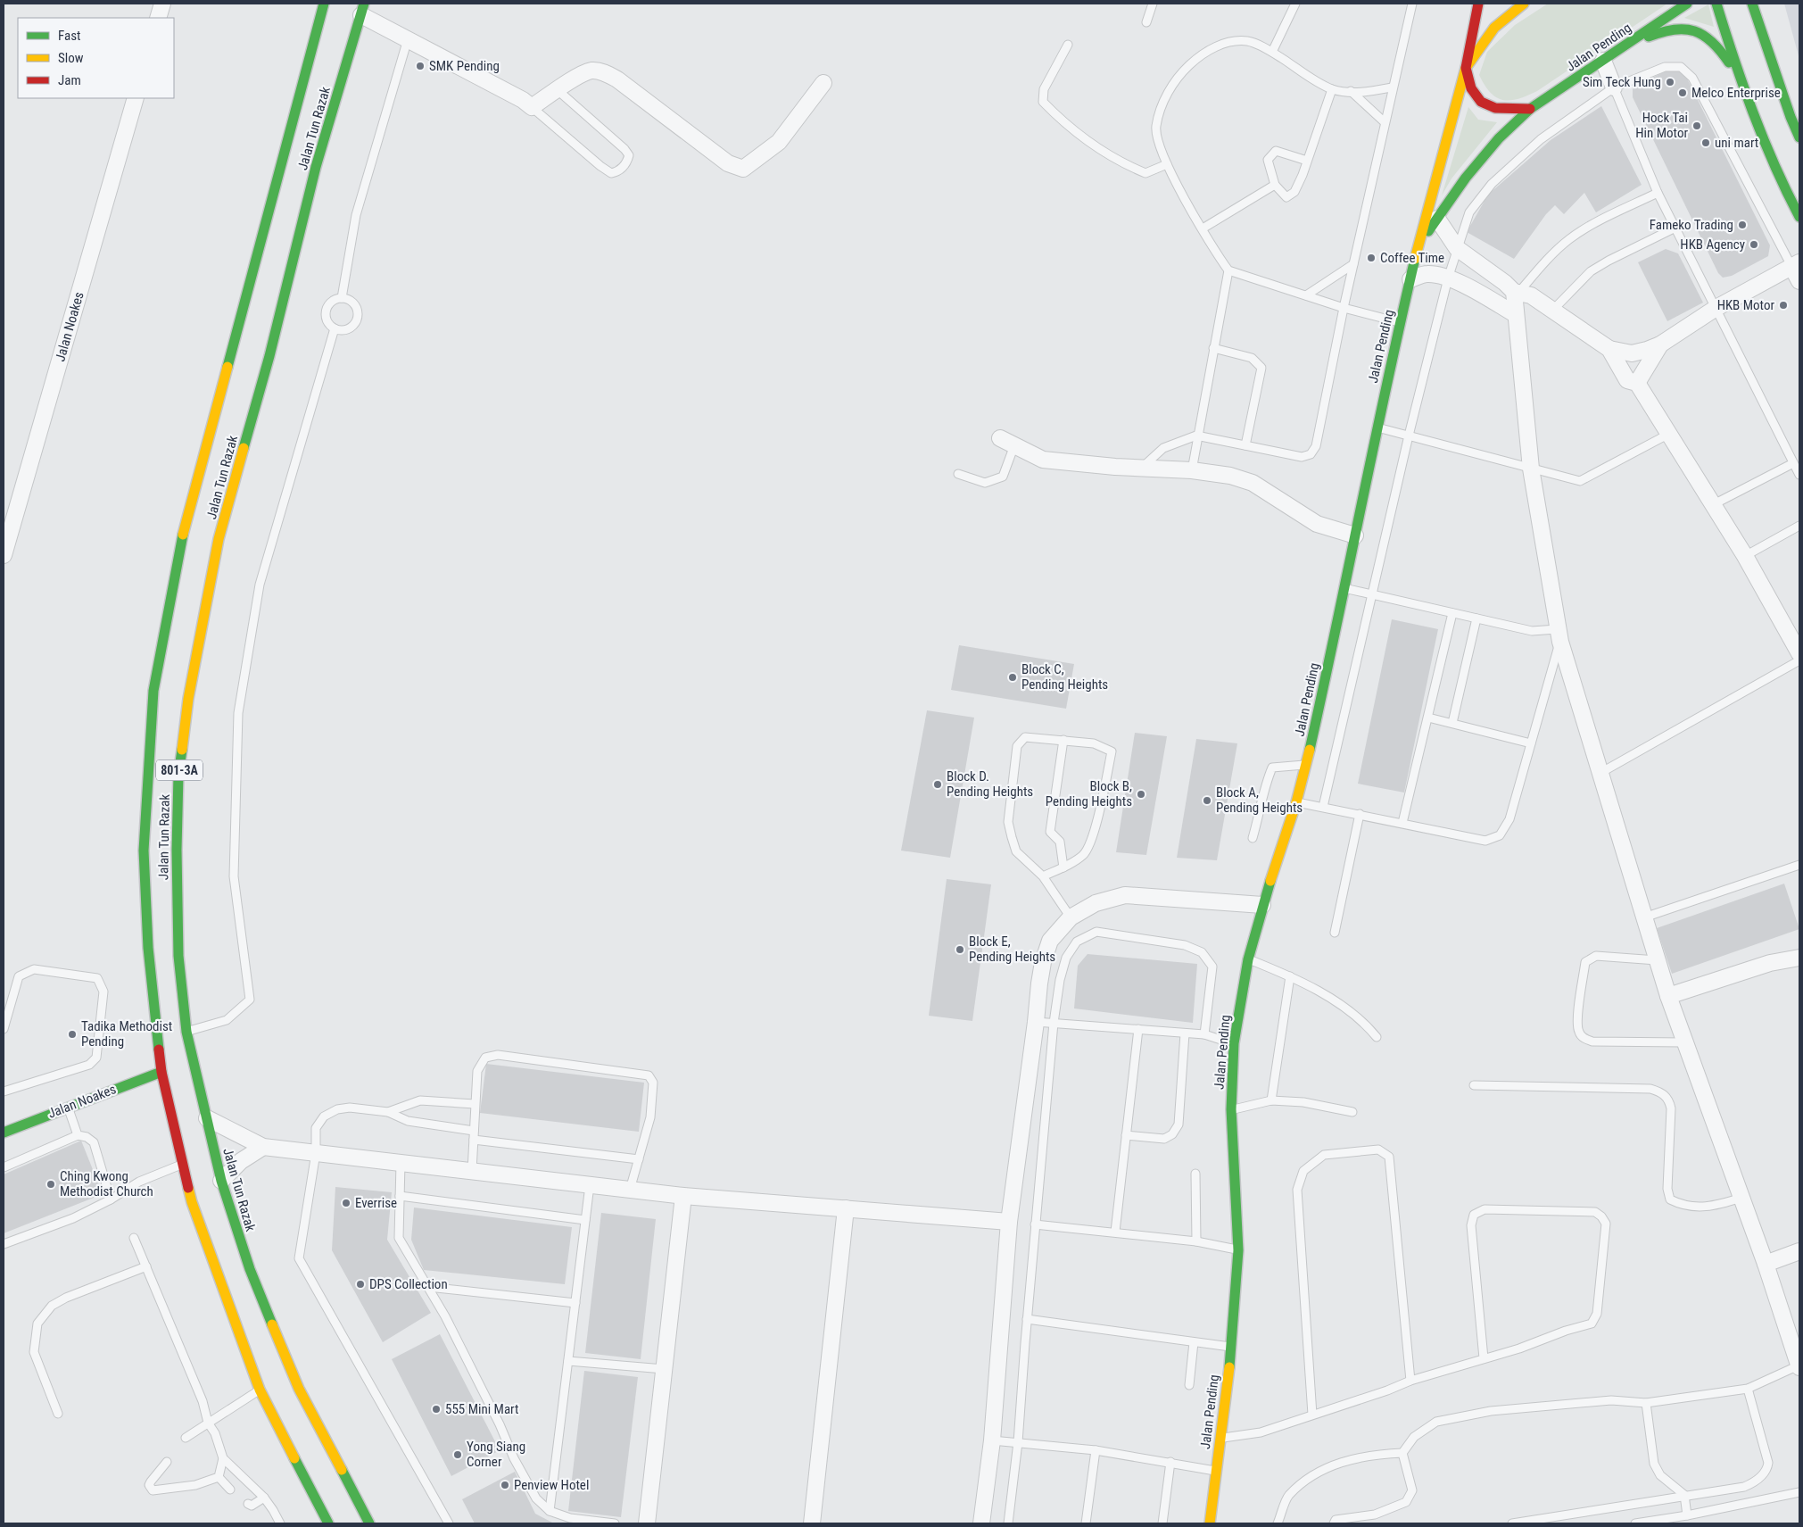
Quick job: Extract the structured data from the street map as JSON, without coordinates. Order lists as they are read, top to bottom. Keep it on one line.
{"streets":{"main road":["Jalan Pending","Jalan Tun Razak","Jalan Noakes","801-3A"]},"crossings":[["Jalan Tun Razak","Jalan Noakes"]],"places":["SMK Pending","Sim Teck Hung","Melco Enterprise","Hock Tai Hin Motor","uni mart","Fameko Trading","HKB Agency","Coffee Time","HKB Motor","Block C, Pending Heights","Block D. Pending Heights","Block B, Pending Heights","Block A, Pending Heights","Block E, Pending Heights","Tadika Methodist Pending","Ching Kwong Methodist Church","Everrise","DPS Collection","555 Mini Mart","Yong Siang Corner","Penview Hotel"],"legend":["Fast","Slow","Jam"]}
